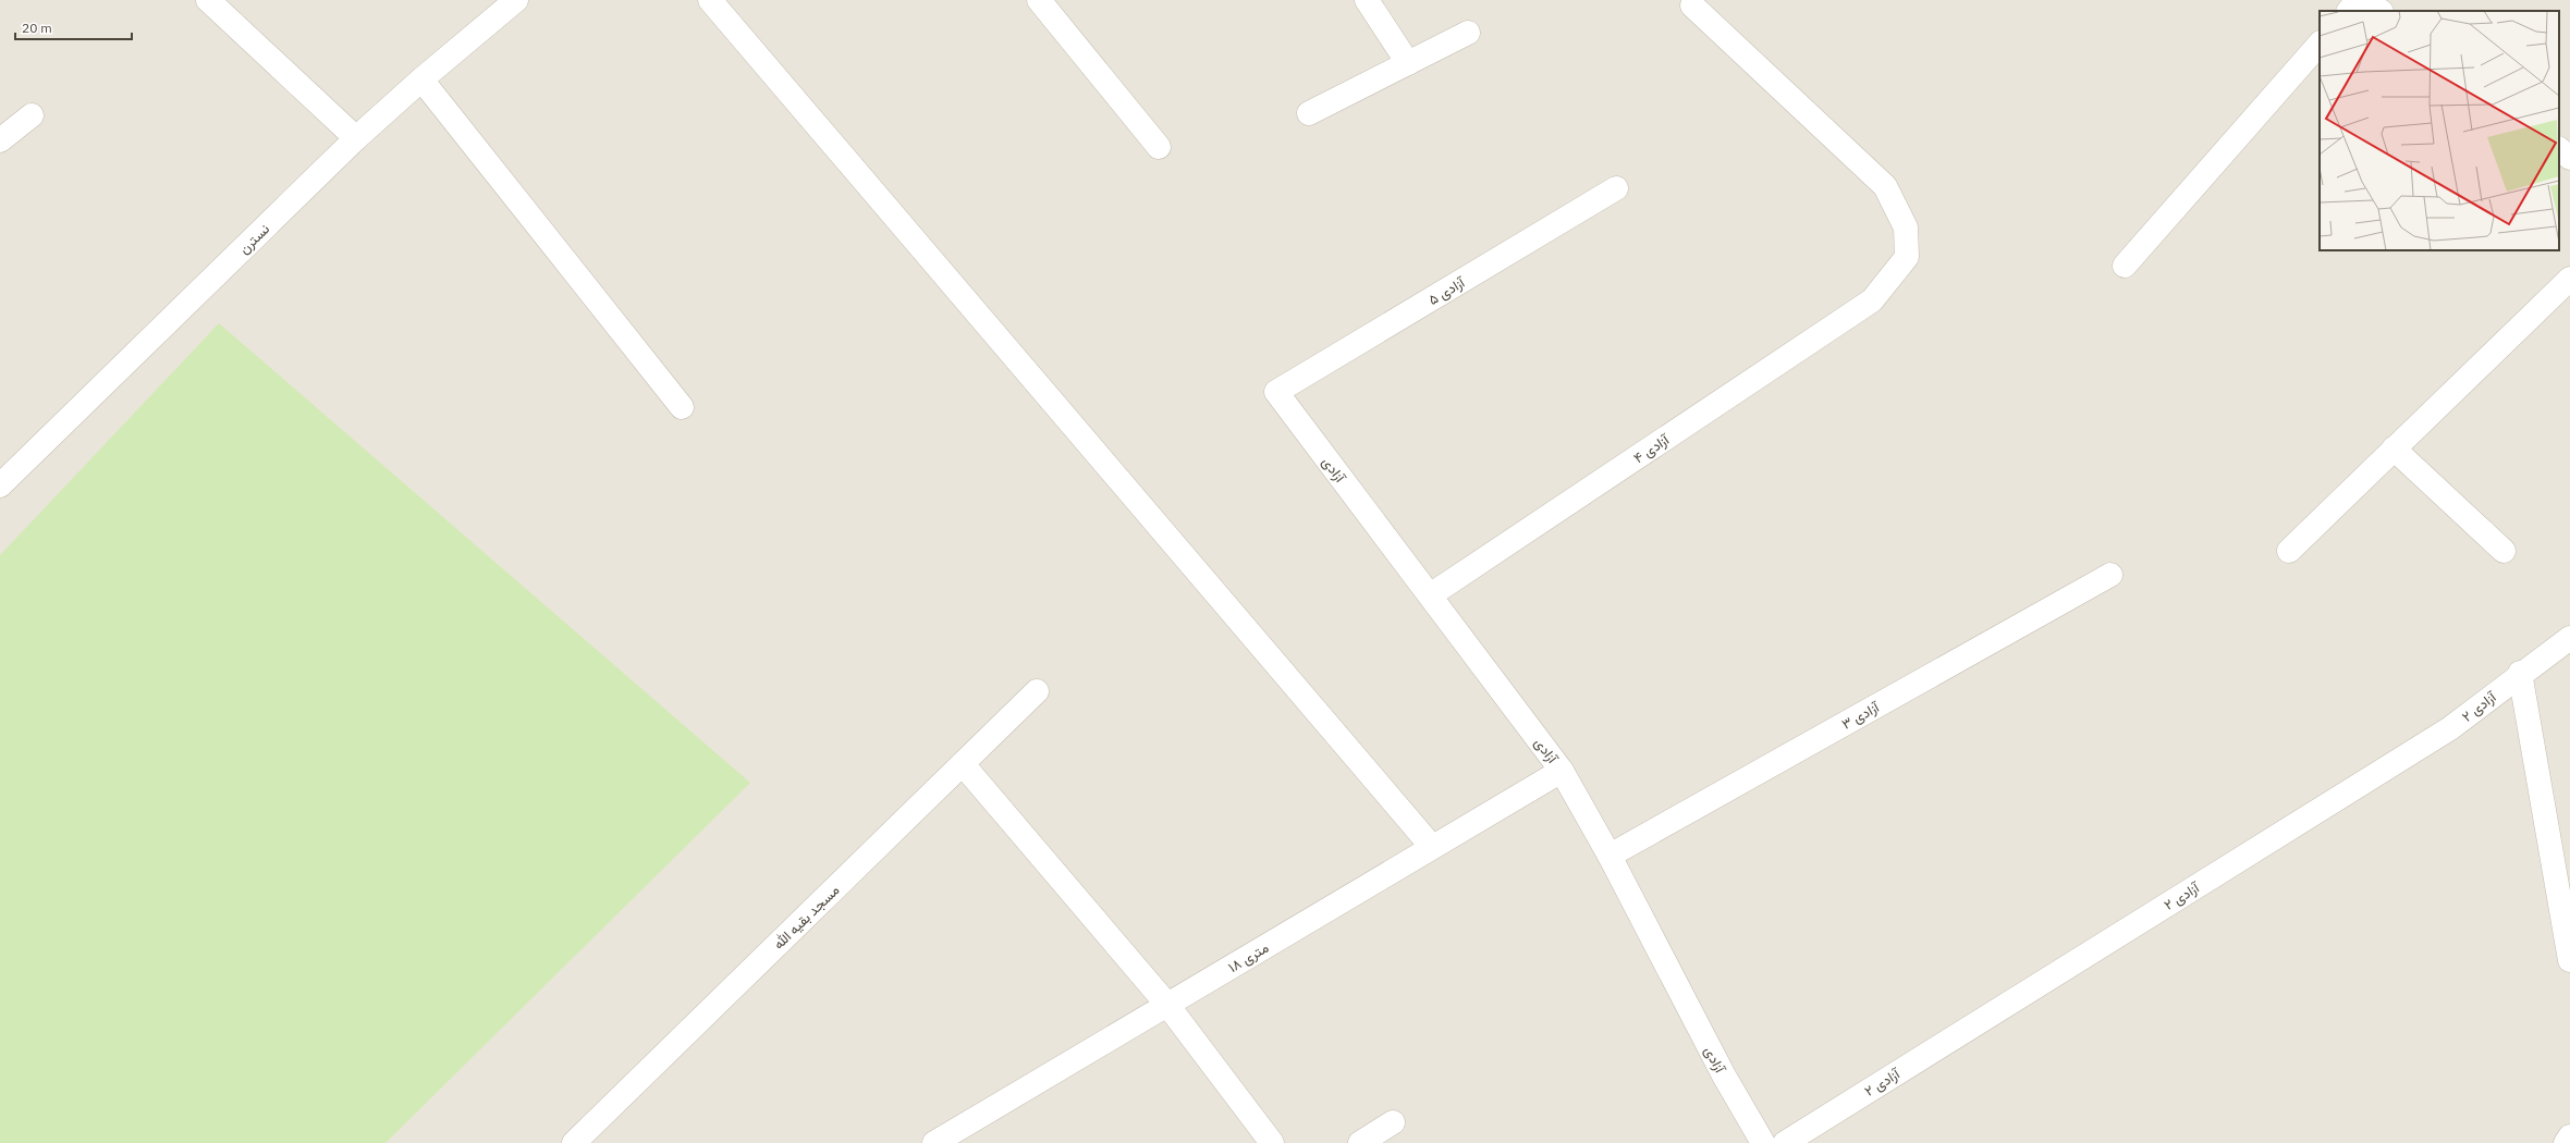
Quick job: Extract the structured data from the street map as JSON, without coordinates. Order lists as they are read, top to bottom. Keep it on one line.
{"streets":{"street":["نسترن","آزادی ۵","آزادی ۴","آزادی","آزادی ۲","آزادی ۳","مسجد بقیه الله","۱۸ متری"]},"crossings":[["آزادی ۵","آزادی"],["آزادی ۴","آزادی"],["آزادی","آزادی ۳"],["آزادی","۱۸ متری"]],"scale_bar":"20 m"}
